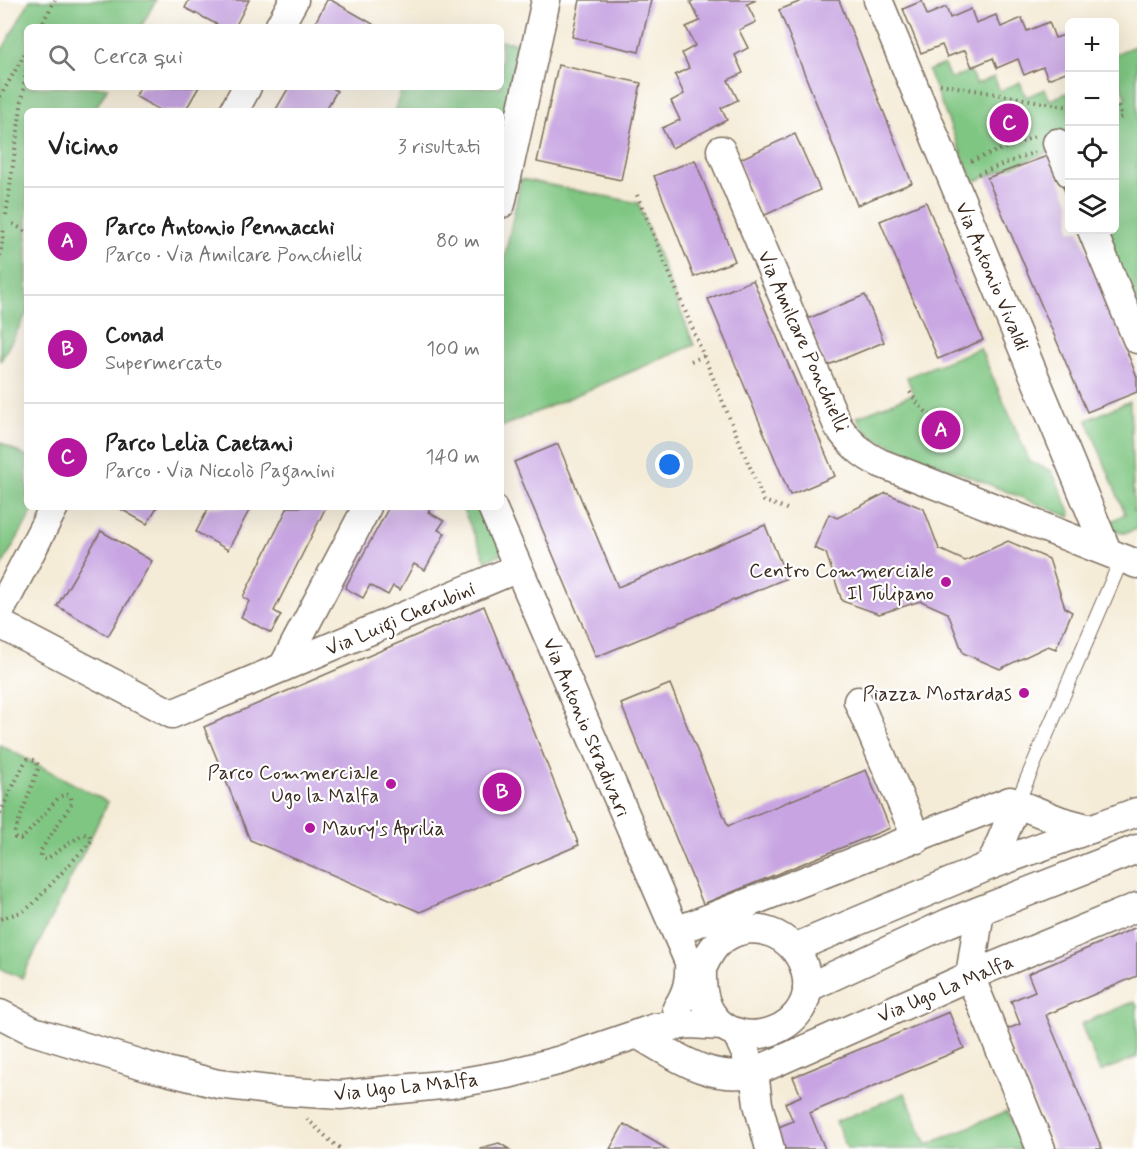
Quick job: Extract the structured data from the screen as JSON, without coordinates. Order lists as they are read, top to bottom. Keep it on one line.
{"streets":{"street":["Via Antonio Vivaldi","Via Amilcare Ponchielli","Via Luigi Cherubini","Via Antonio Stradivari","Via Ugo La Malfa"]},"crossings":[["Via Antonio Vivaldi","Via Amilcare Ponchielli"],["Via Luigi Cherubini","Via Antonio Stradivari"],["Via Antonio Stradivari","Via Ugo La Malfa"]],"places":["Centro Commerciale Il Tulipano","Piazza Mostardas","Parco Commerciale Ugo la Malfa","Maury's Aprilia"],"page":{"map_buttons":["+","−"],"search":"Cerca qui","pins":["C","A","B"],"heading":["Vicino","3 risultati"],"list":[{"mark":"A","name":"Parco Antonio Pennacchi","note":"Parco · Via Amilcare Ponchielli","value":"80 m"},{"mark":"B","name":"Conad","note":"Supermercato","value":"100 m"},{"mark":"C","name":"Parco Lelia Caetani","note":"Parco · Via Niccolò Paganini","value":"140 m"}]}}
